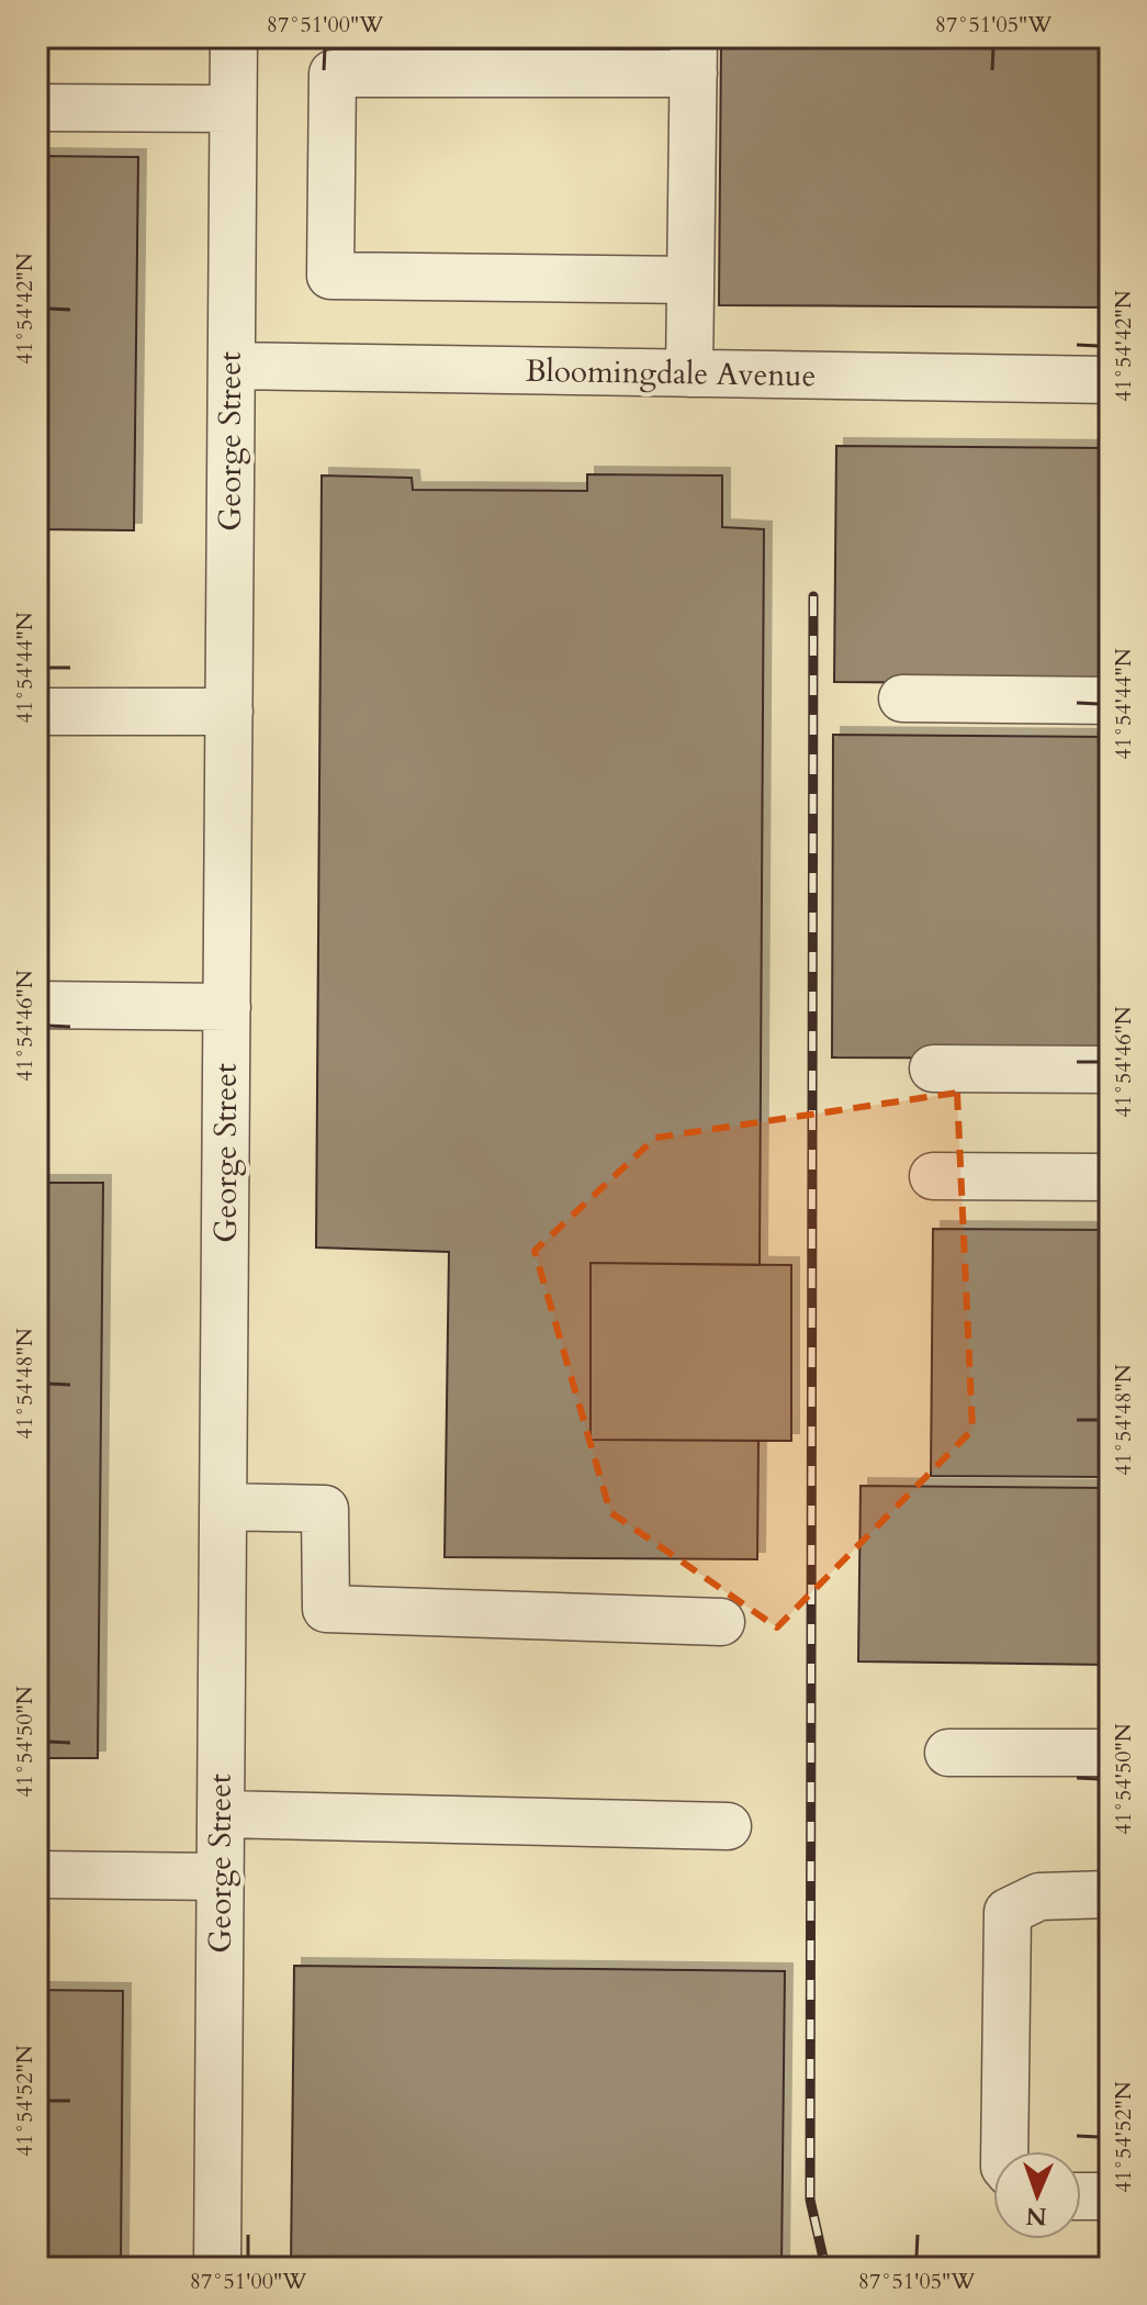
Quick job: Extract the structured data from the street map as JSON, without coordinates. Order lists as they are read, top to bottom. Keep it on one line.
{"streets":{"street":["Bloomingdale Avenue","George Street"]},"crossings":[["Bloomingdale Avenue","George Street"]],"north":"bottom","coordinates":["87°51'00\"W","87°51'05\"W","41°54'42\"N","41°54'44\"N","41°54'46\"N","41°54'48\"N","41°54'50\"N","41°54'52\"N"]}
